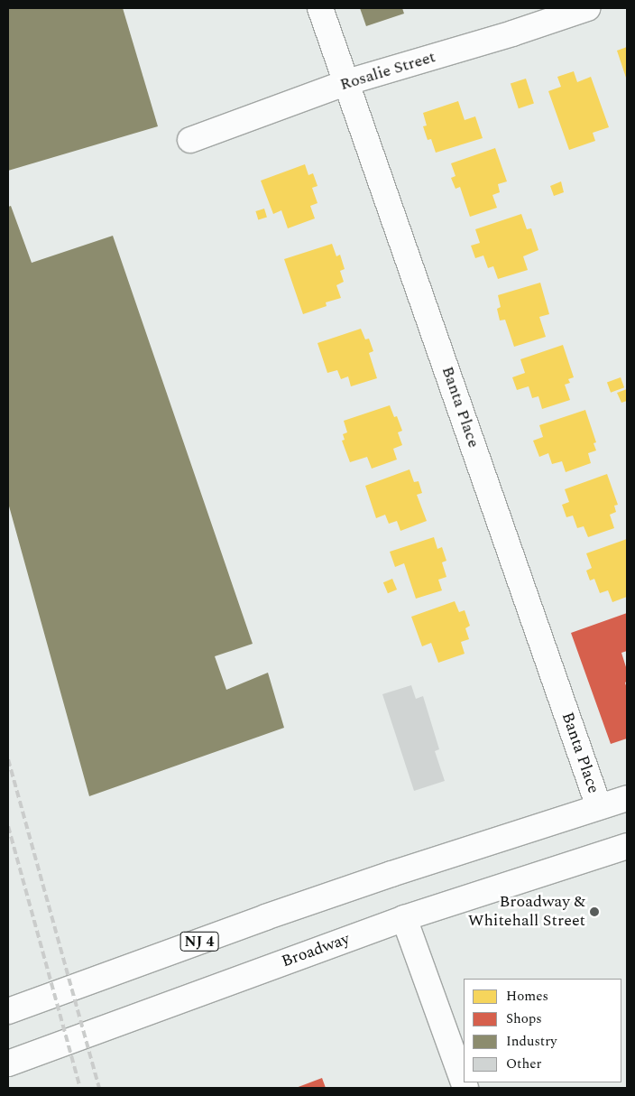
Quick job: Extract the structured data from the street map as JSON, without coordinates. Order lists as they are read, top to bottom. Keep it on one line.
{"streets":{"street":["Rosalie Street","Banta Place","NJ 4","Broadway"]},"crossings":[["Rosalie Street","Banta Place"],["Banta Place","NJ 4"]],"places":["Broadway & Whitehall Street"],"legend":["Homes","Shops","Industry","Other"]}
